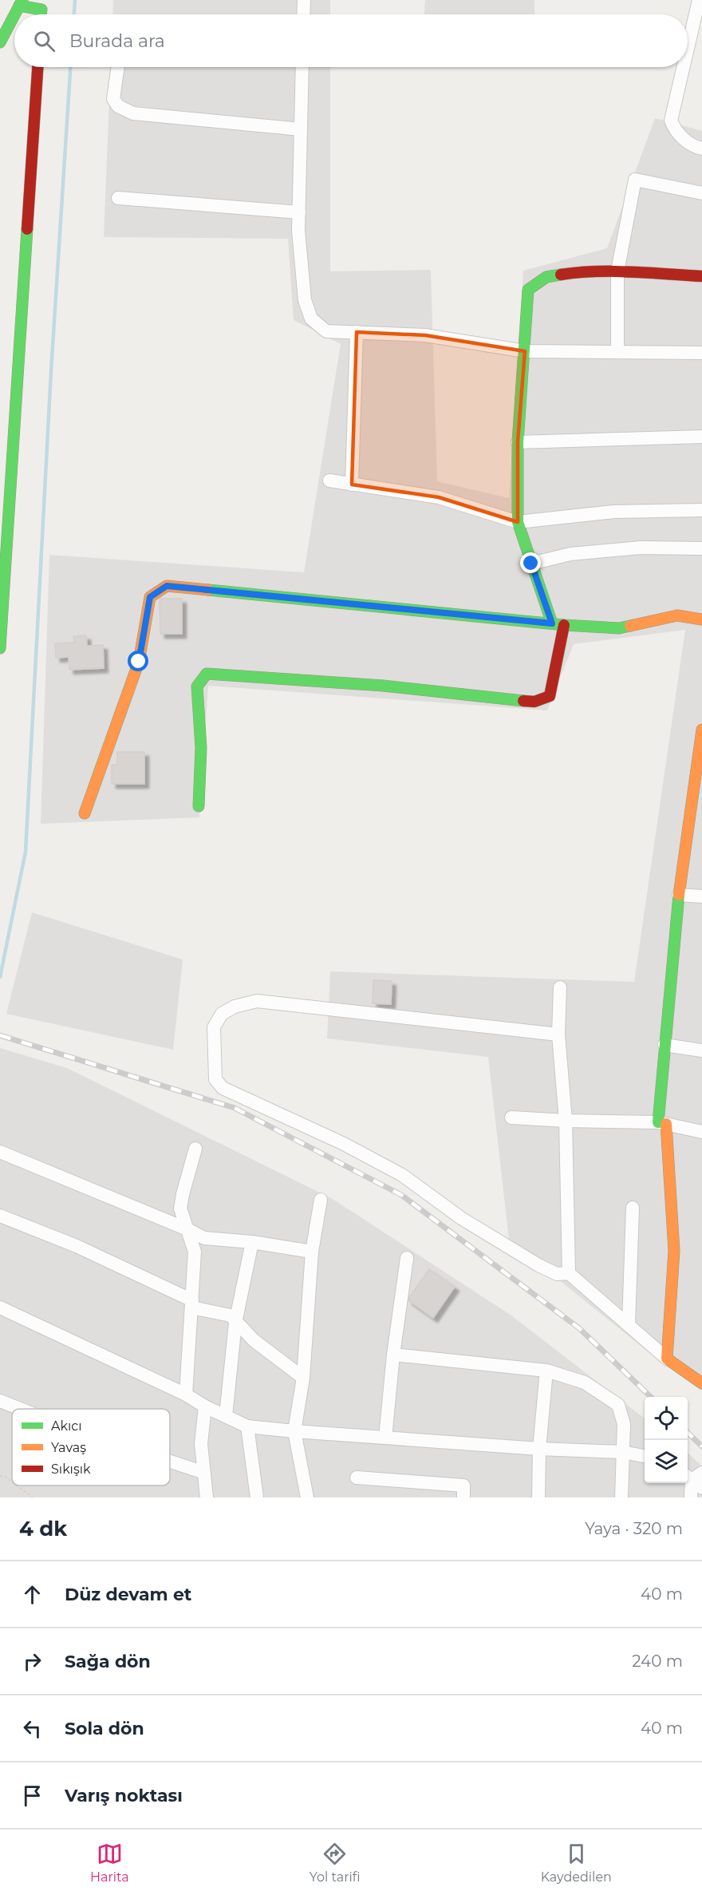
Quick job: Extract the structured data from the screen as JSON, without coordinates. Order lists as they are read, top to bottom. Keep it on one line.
{"legend":["Akıcı","Yavaş","Sıkışık"],"page":{"search":"Burada ara","heading":["4 dk","Yaya · 320 m"],"list":[["Düz devam et","40 m"],["Sağa dön","240 m"],["Sola dön","40 m"],"Varış noktası"],"nav":["Harita","Yol tarifi","Kaydedilen"]}}
